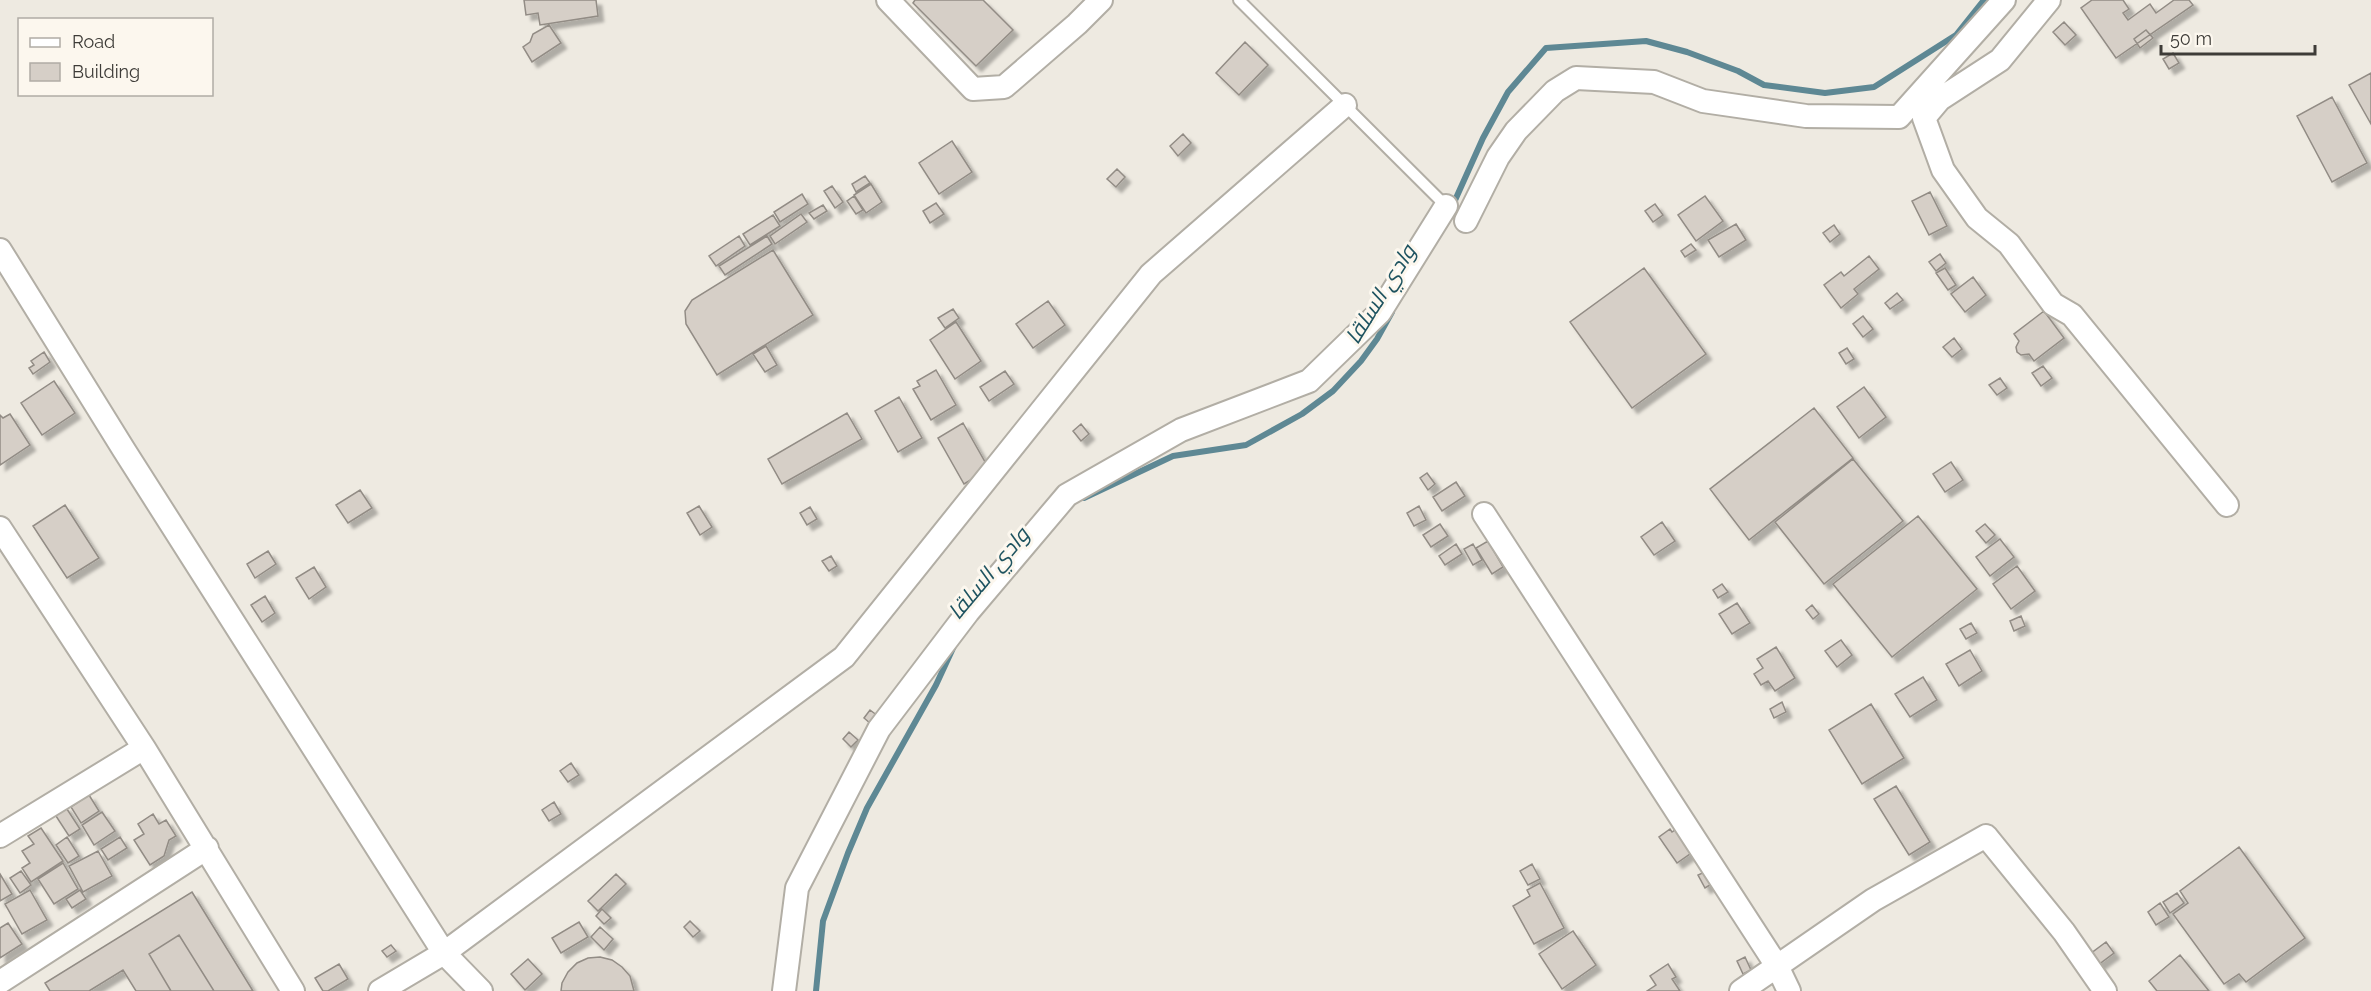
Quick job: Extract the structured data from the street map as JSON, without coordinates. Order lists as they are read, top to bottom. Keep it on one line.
{"water":["وادي السلقا"],"legend":["Road","Building"],"scale_bar":"50 m"}
